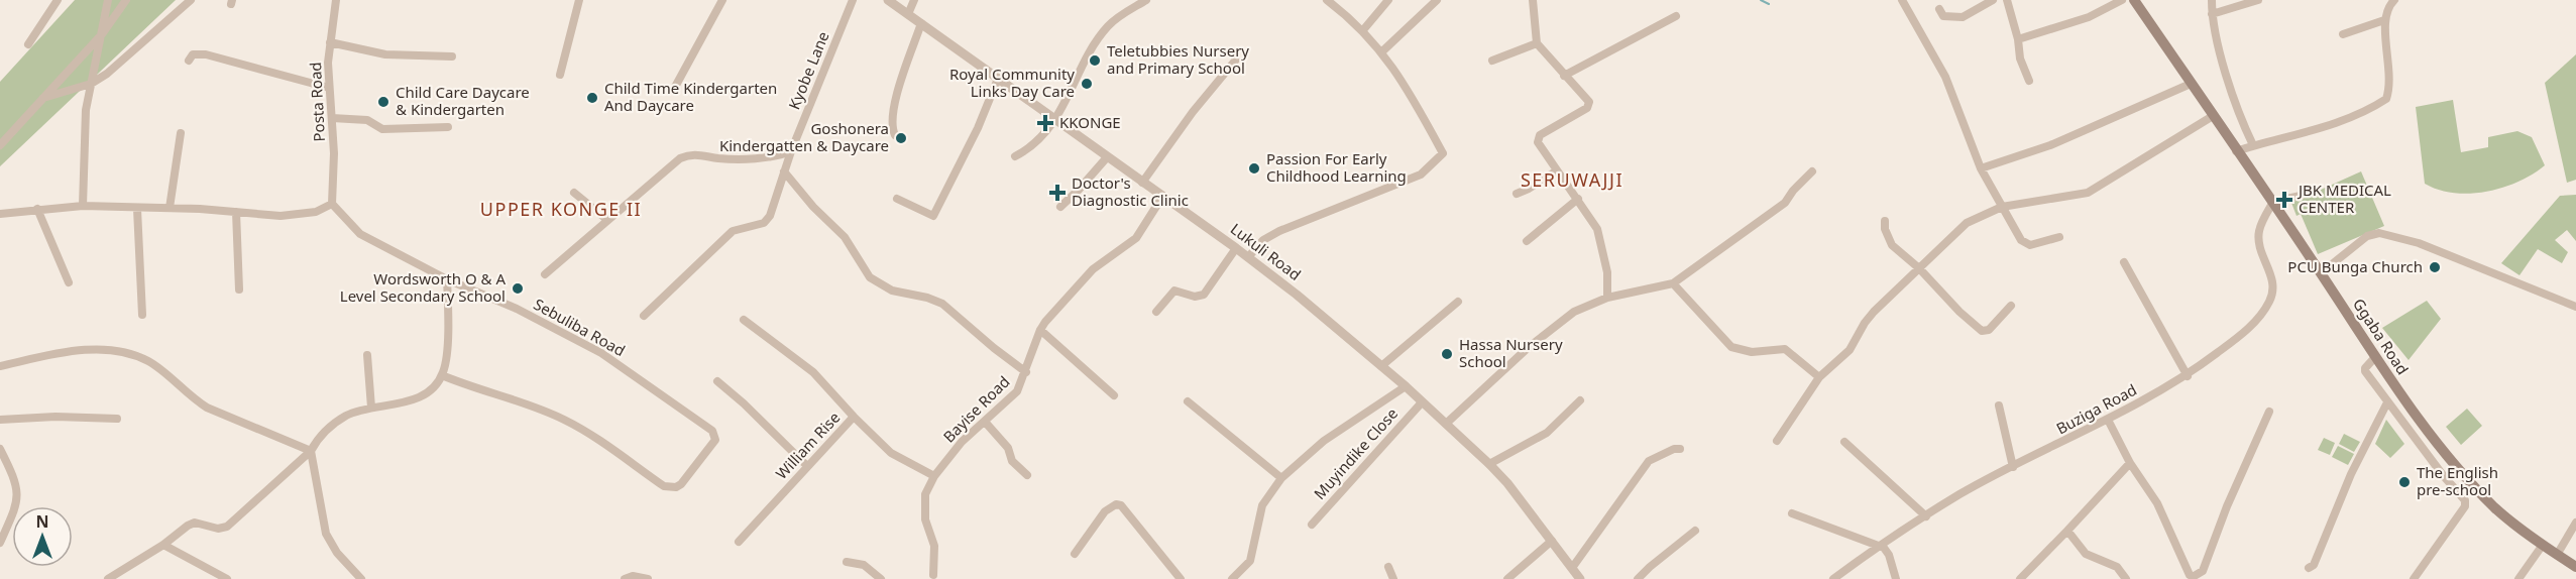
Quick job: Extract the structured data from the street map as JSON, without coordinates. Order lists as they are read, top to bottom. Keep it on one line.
{"streets":{"main road":["Ggaba Road"],"street":["Kyobe Lane","Posta Road","Lukuli Road","Sebuliba Road","Bayise Road","Buziga Road","William Rise","Muyindike Close"]},"crossings":[["Posta Road","Sebuliba Road"],["Lukuli Road","Bayise Road"],["Lukuli Road","Muyindike Close"],["Ggaba Road","Buziga Road"],["Bayise Road","William Rise"]],"districts":["SERUWAJJI","UPPER KONGE II"],"places":{"other":["Teletubbies Nursery and Primary School","Royal Community Links Day Care","Child Time Kindergarten And Daycare","Child Care Daycare & Kindergarten","Goshonera Kindergatten & Daycare","Passion For Early Childhood Learning","PCU Bunga Church","Wordsworth O & A Level Secondary School","Hassa Nursery School","The English pre-school"],"health":["KKONGE","Doctor's Diagnostic Clinic","JBK MEDICAL CENTER"]},"north":"top"}
